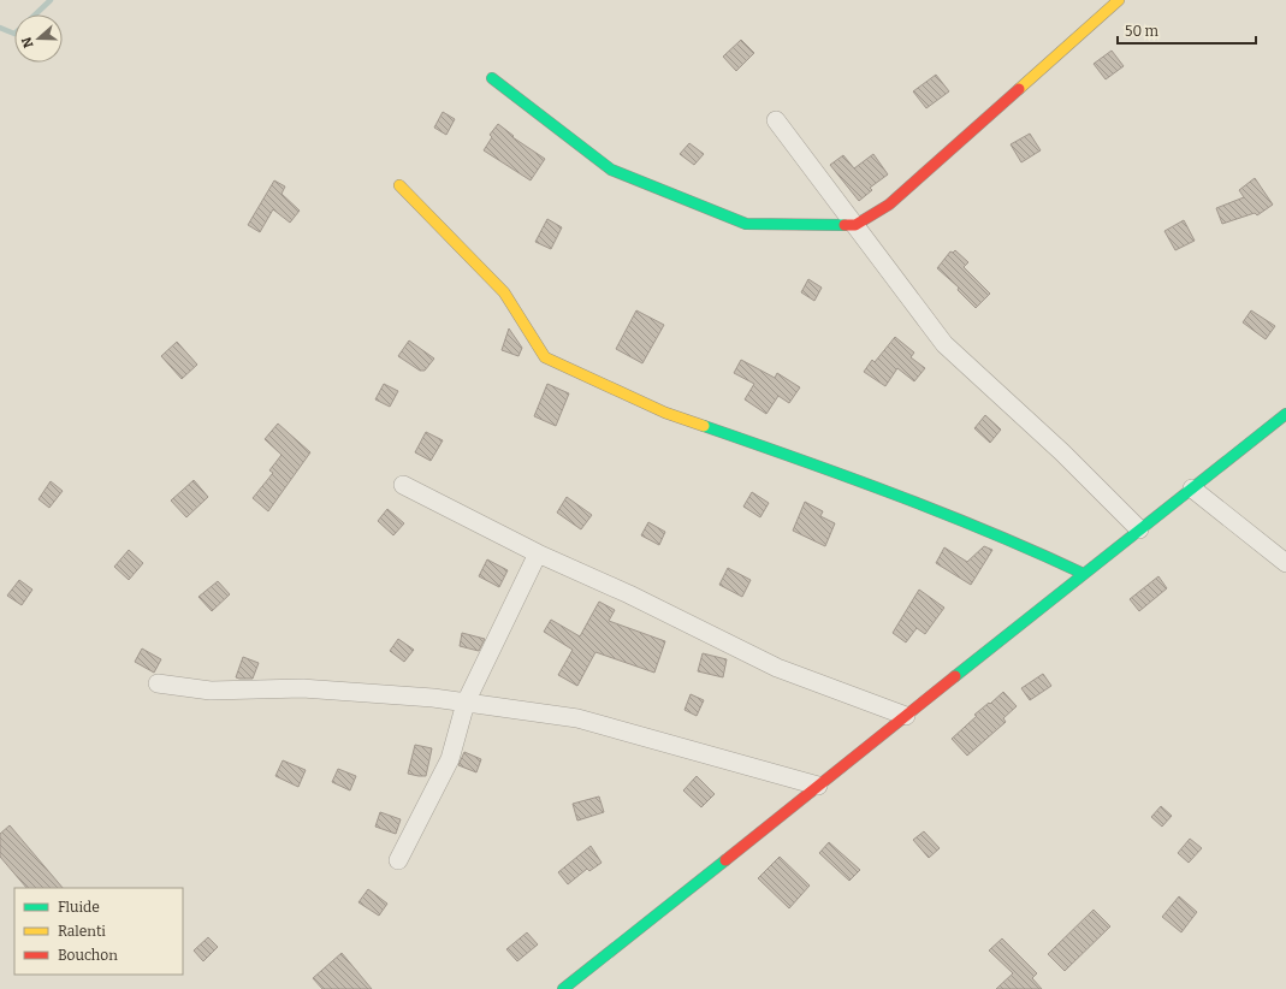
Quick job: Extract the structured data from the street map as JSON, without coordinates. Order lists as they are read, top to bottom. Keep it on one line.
{"legend":["Fluide","Ralenti","Bouchon"],"scale_bar":"50 m","north":"left"}
